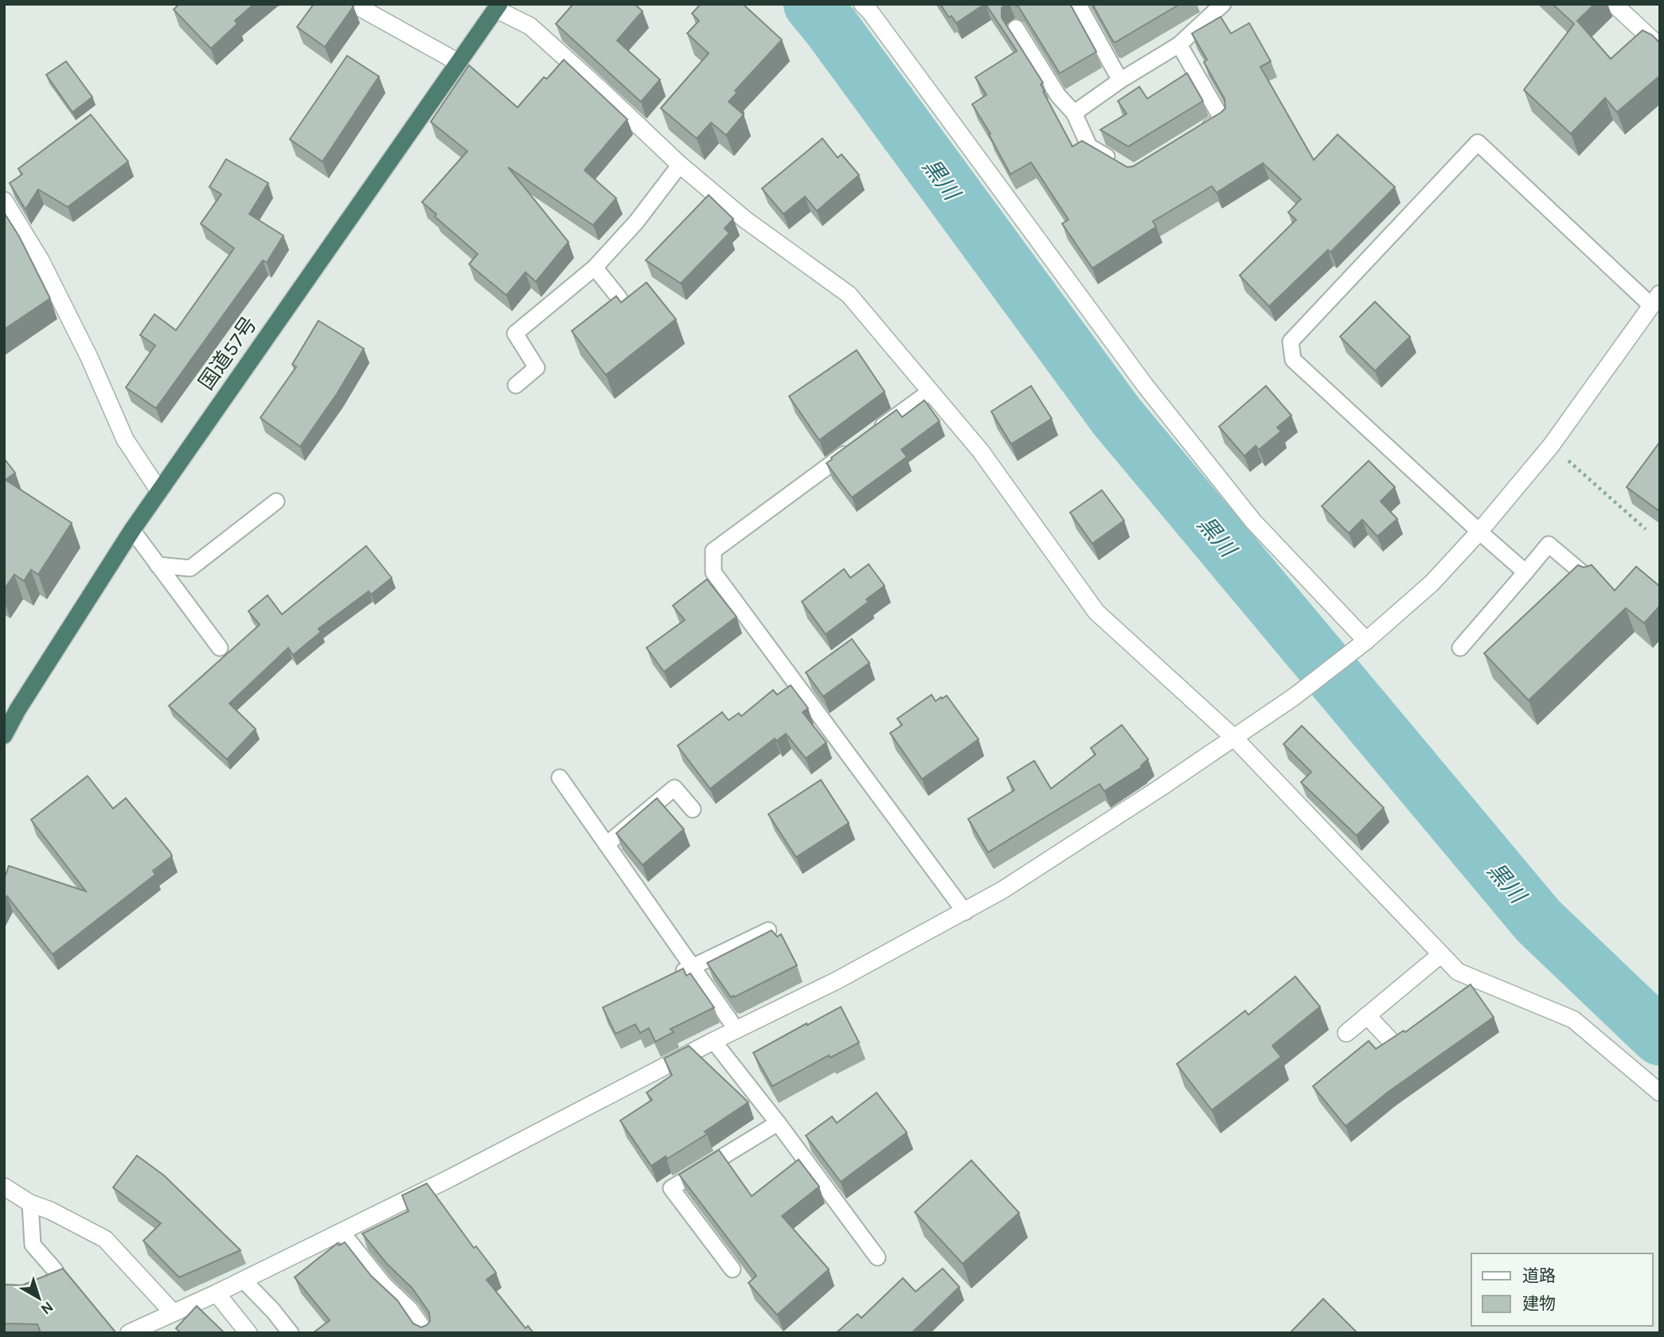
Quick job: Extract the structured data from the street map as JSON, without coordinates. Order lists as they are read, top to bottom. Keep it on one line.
{"streets":{"highway":["国道57号"]},"water":["黒川"],"legend":["道路","建物"],"north":"bottom right"}
